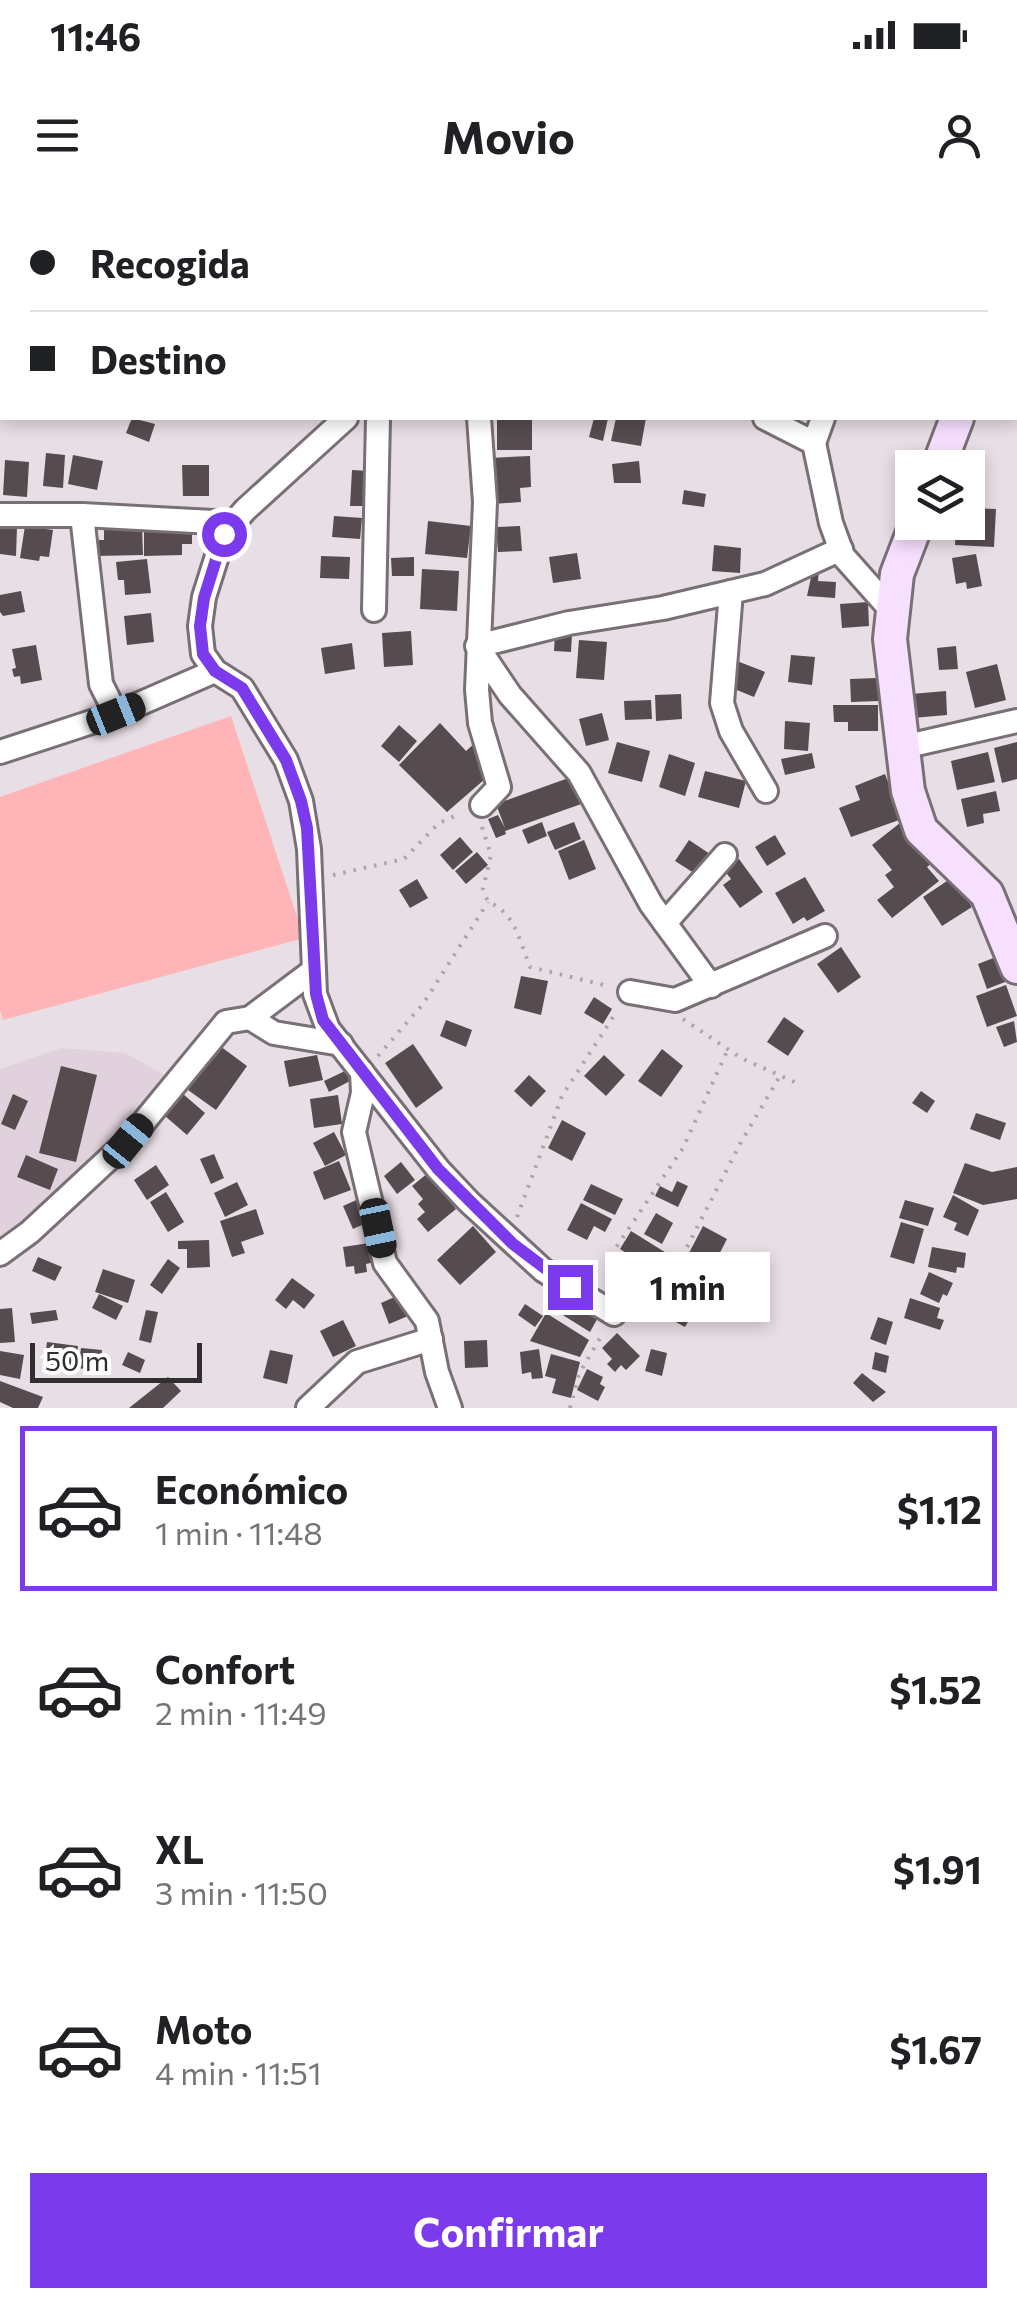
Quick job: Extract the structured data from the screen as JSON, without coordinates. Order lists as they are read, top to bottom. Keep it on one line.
{"scale_bar":"50 m","page":{"status":"11:46","header":"Movio","banner":["Recogida","Destino"],"bubble":"1 min","scale":"50 m","list":[{"name":"Económico","note":"1 min · 11:48","value":"$1.12"},{"name":"Confort","note":"2 min · 11:49","value":"$1.52"},{"name":"XL","note":"3 min · 11:50","value":"$1.91"},{"name":"Moto","note":"4 min · 11:51","value":"$1.67"}],"buttons":"Confirmar"}}
